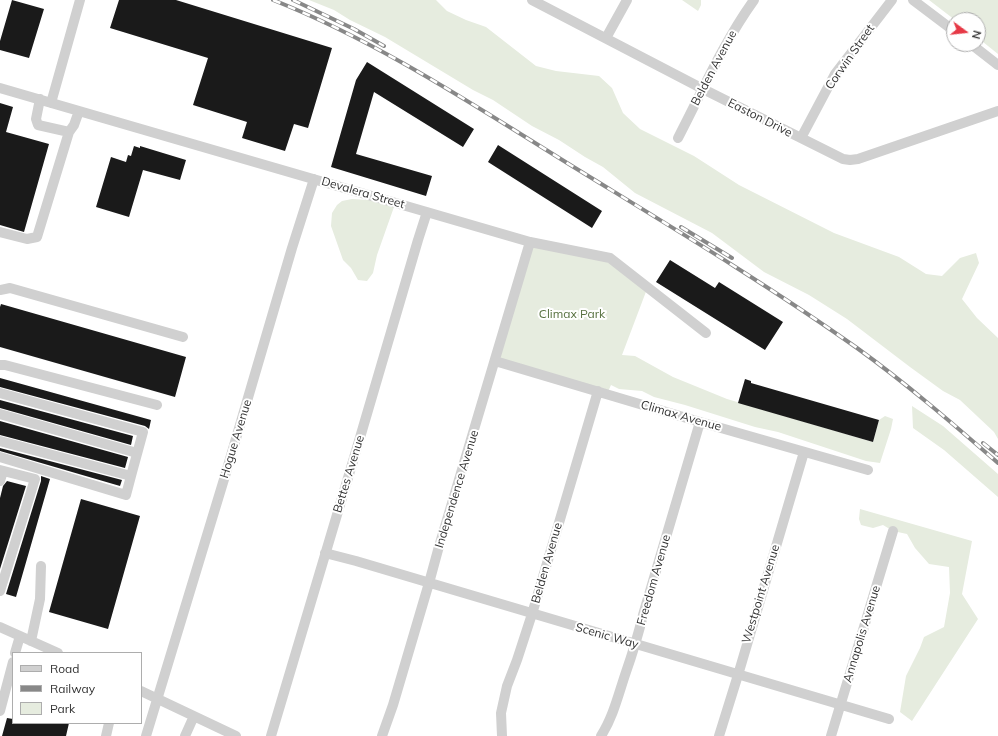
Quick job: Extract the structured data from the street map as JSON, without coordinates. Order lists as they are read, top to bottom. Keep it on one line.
{"streets":{"street":["Corwin Street","Belden Avenue","Easton Drive","Devalera Street","Climax Avenue","Hogue Avenue","Bettes Avenue","Independence Avenue","Freedom Avenue","Westpoint Avenue","Annapolis Avenue","Scenic Way"]},"crossings":[["Corwin Street","Easton Drive"],["Belden Avenue","Easton Drive"],["Belden Avenue","Climax Avenue"],["Belden Avenue","Scenic Way"],["Devalera Street","Hogue Avenue"],["Devalera Street","Bettes Avenue"],["Devalera Street","Independence Avenue"],["Climax Avenue","Independence Avenue"],["Climax Avenue","Freedom Avenue"],["Climax Avenue","Westpoint Avenue"],["Bettes Avenue","Scenic Way"],["Independence Avenue","Scenic Way"],["Freedom Avenue","Scenic Way"],["Westpoint Avenue","Scenic Way"],["Annapolis Avenue","Scenic Way"]],"parks":["Climax Park"],"legend":["Road","Railway","Park"],"north":"right"}
